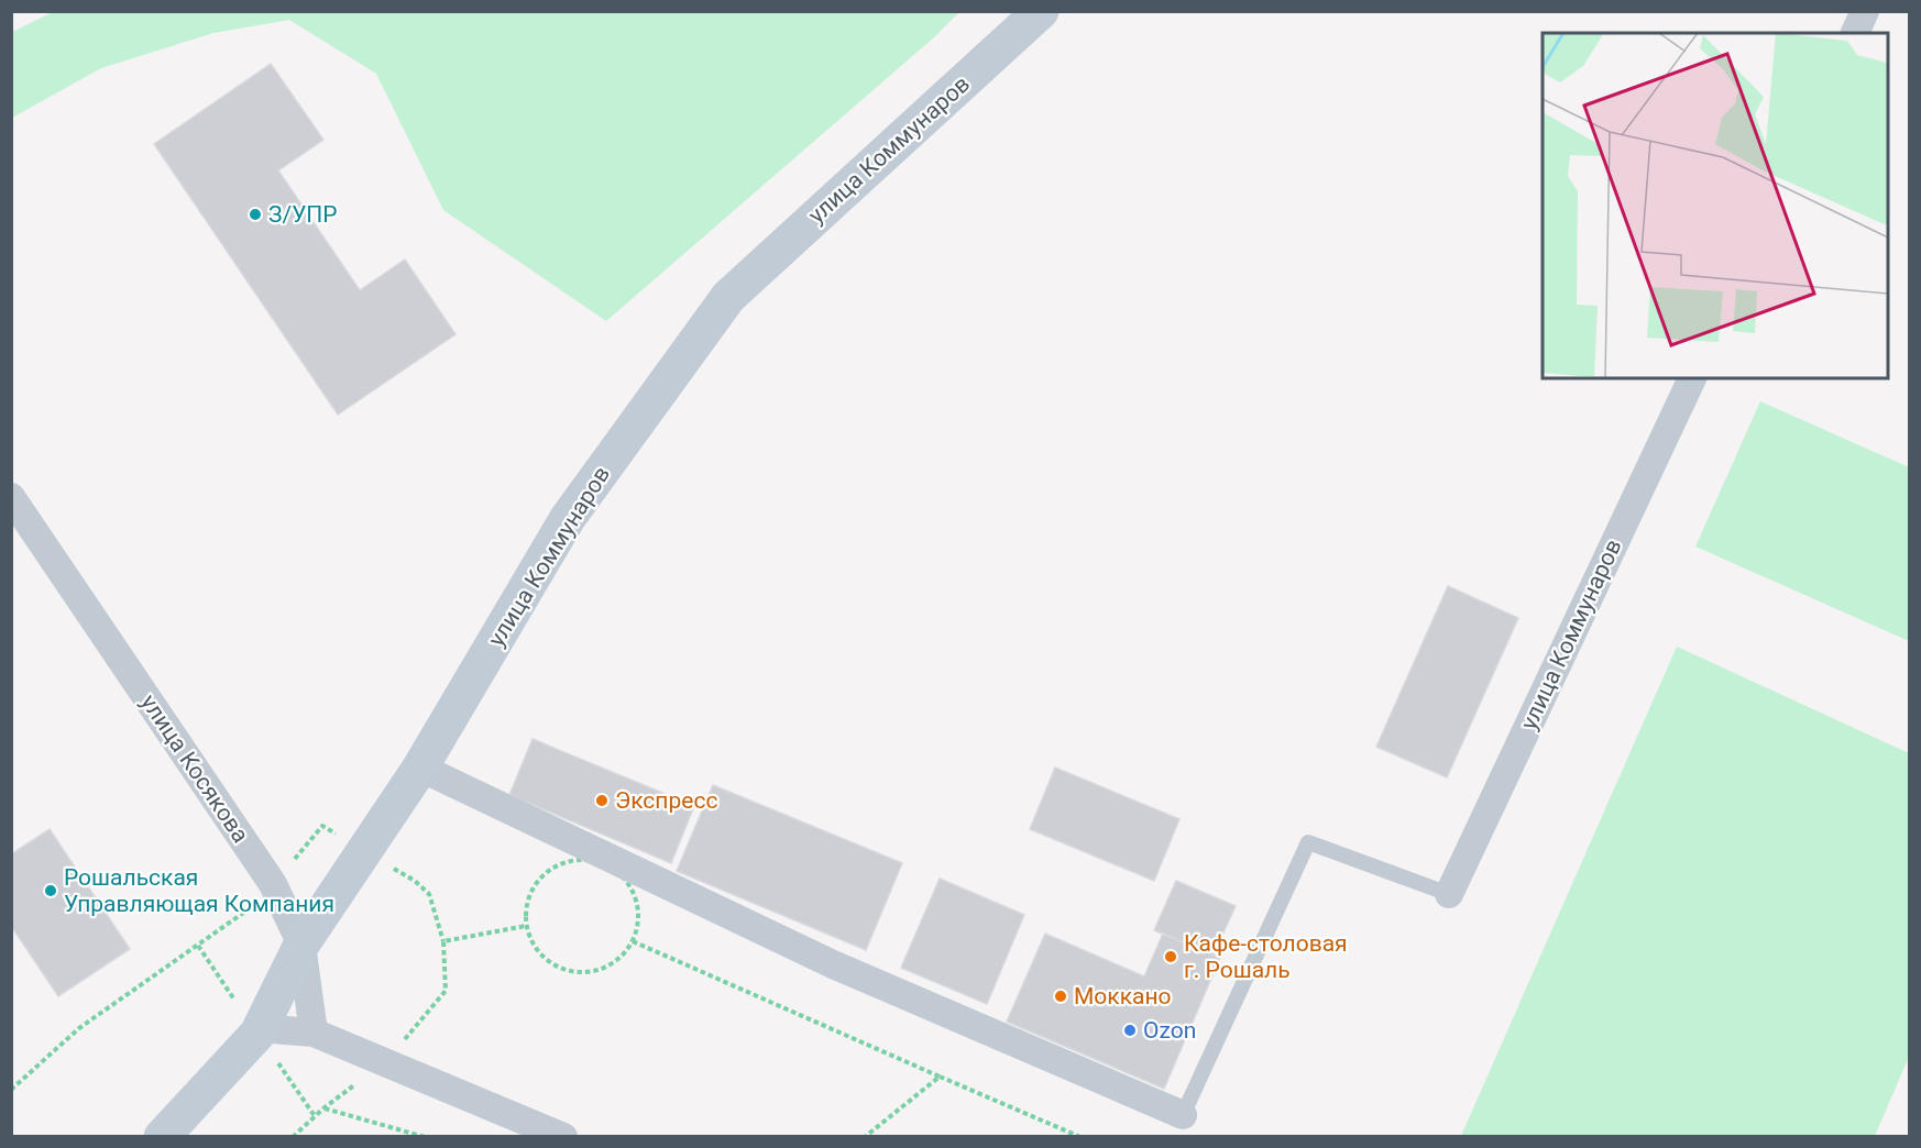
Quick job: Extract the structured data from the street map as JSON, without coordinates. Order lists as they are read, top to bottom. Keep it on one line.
{"streets":{"street":["улица Коммунаров","улица Косякова"]},"crossings":[["улица Коммунаров","улица Косякова"]],"places":["З/УПР","Экспресс","Рошальская Управляющая Компания","Кафе-столовая г. Рошаль","Моккано","Ozon"]}
